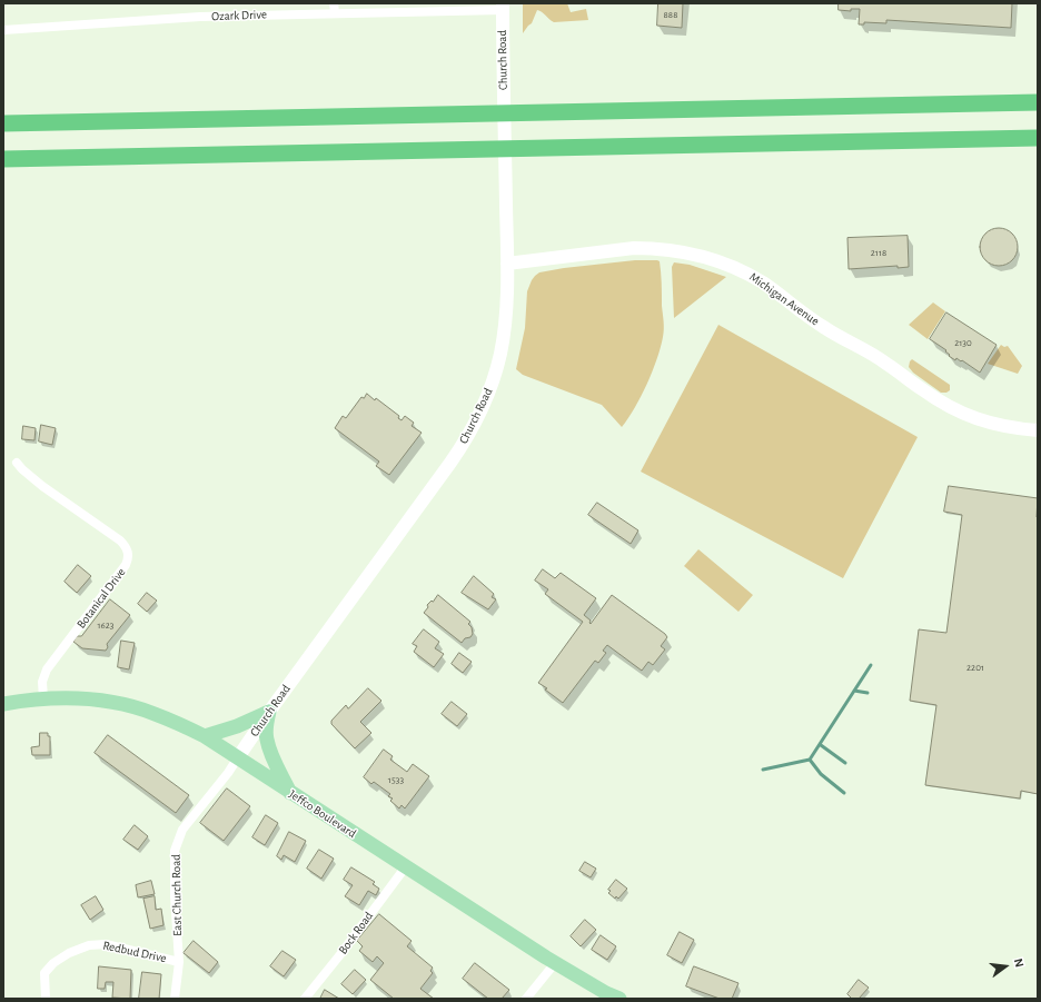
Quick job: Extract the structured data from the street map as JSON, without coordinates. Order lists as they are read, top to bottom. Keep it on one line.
{"streets":{"main road":["Church Road","Michigan Avenue","Jeffco Boulevard"],"street":["Ozark Drive","Botanical Drive","East Church Road","Bock Road","Redbud Drive"]},"crossings":[["Ozark Drive","Church Road"],["Church Road","Michigan Avenue"],["Church Road","Jeffco Boulevard"],["Church Road","East Church Road"],["Botanical Drive","Jeffco Boulevard"],["Jeffco Boulevard","East Church Road"],["Jeffco Boulevard","Bock Road"],["East Church Road","Redbud Drive"]],"house_numbers":["888","2118","2130","1623","2201","1533"],"north":"right"}
